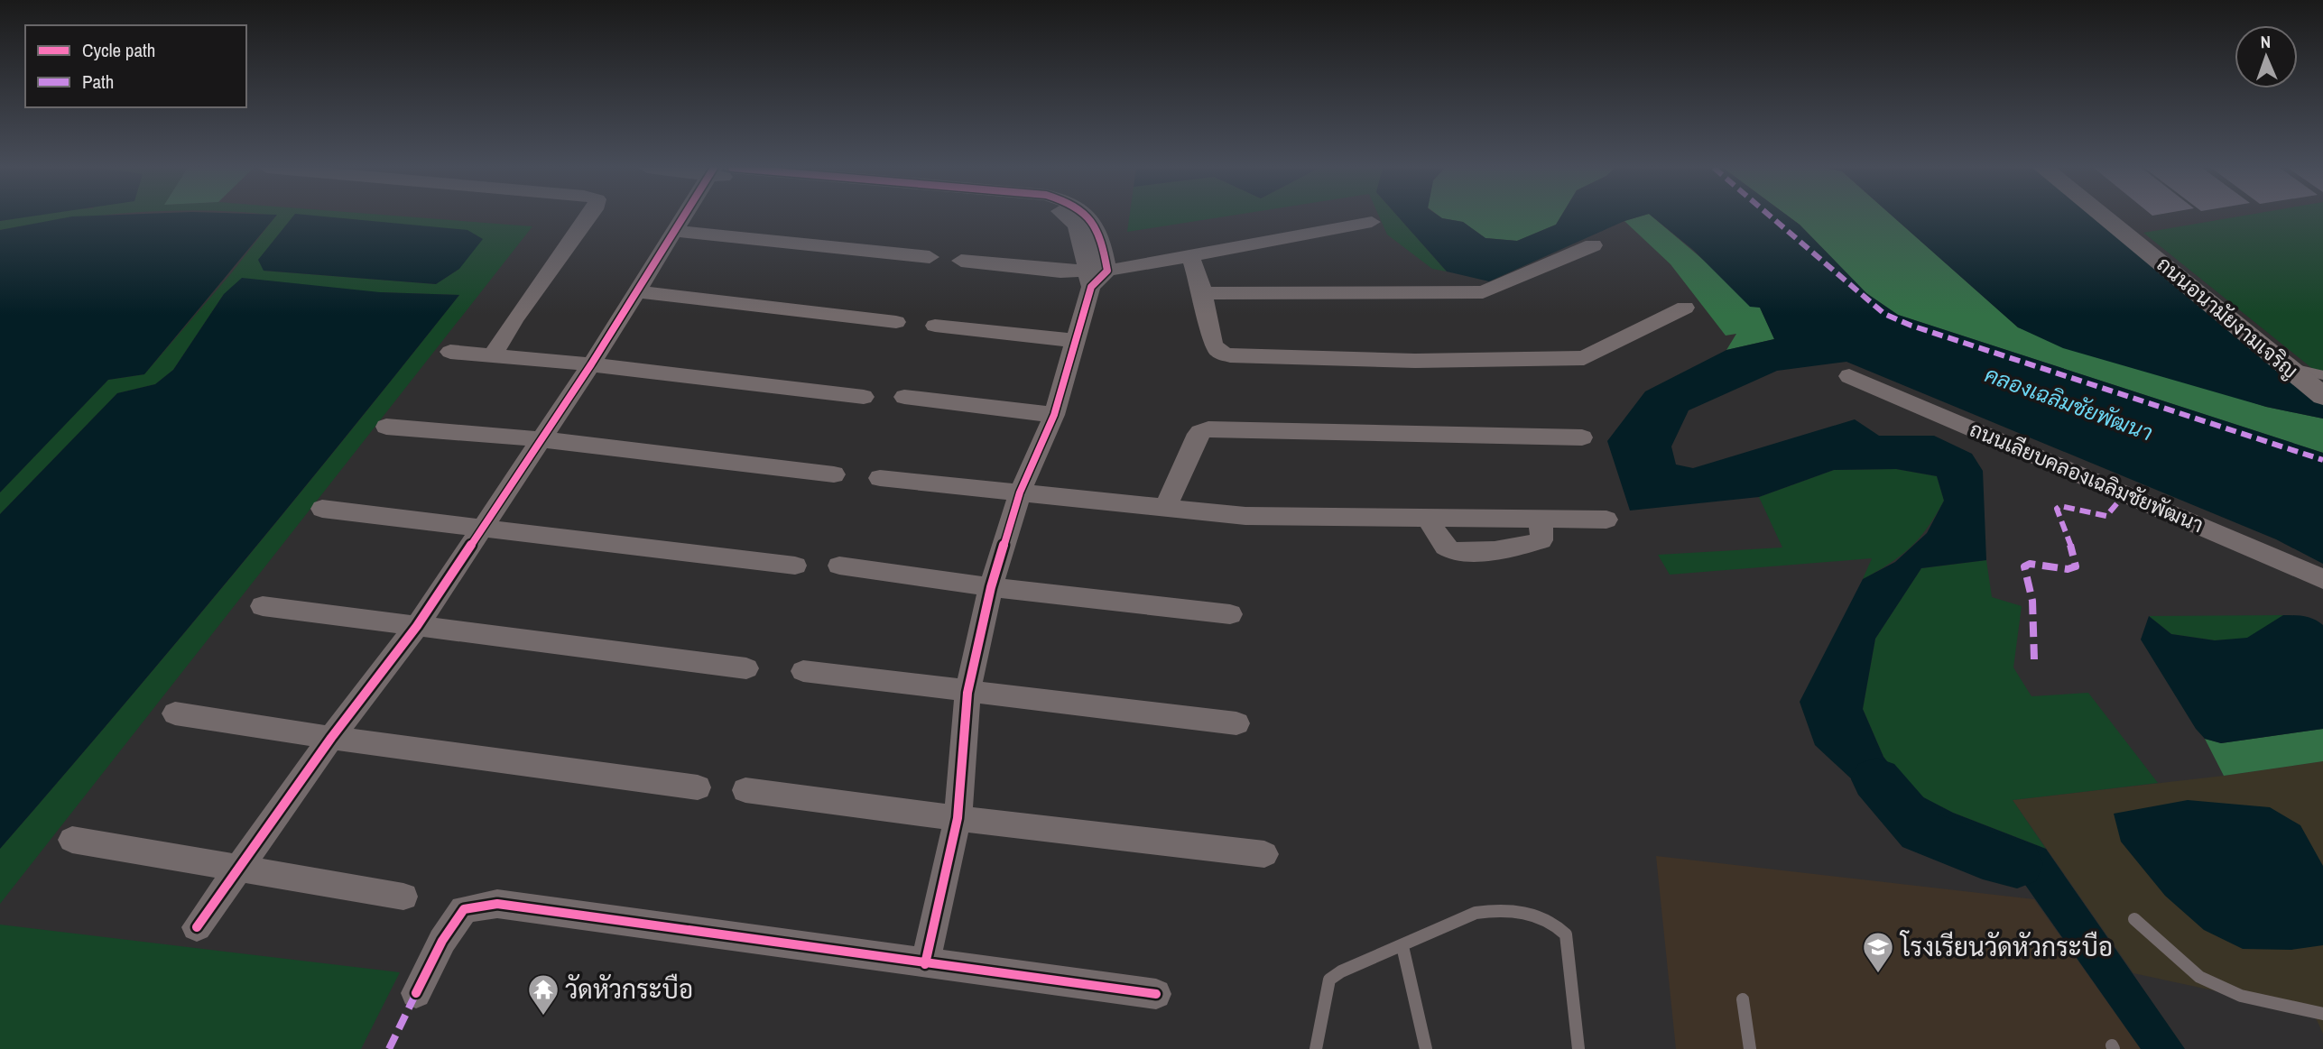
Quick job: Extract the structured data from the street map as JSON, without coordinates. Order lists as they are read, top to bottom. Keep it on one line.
{"streets":{"street":["ถนนอนามัยงามเจริญ","ถนนเลียบคลองเฉลิมชัยพัฒนา"]},"water":["คลองเฉลิมชัยพัฒนา"],"places":{"school or university":["โรงเรียนวัดหัวกระบือ"],"temple":["วัดหัวกระบือ"]},"legend":["Cycle path","Path"],"north":"top"}
